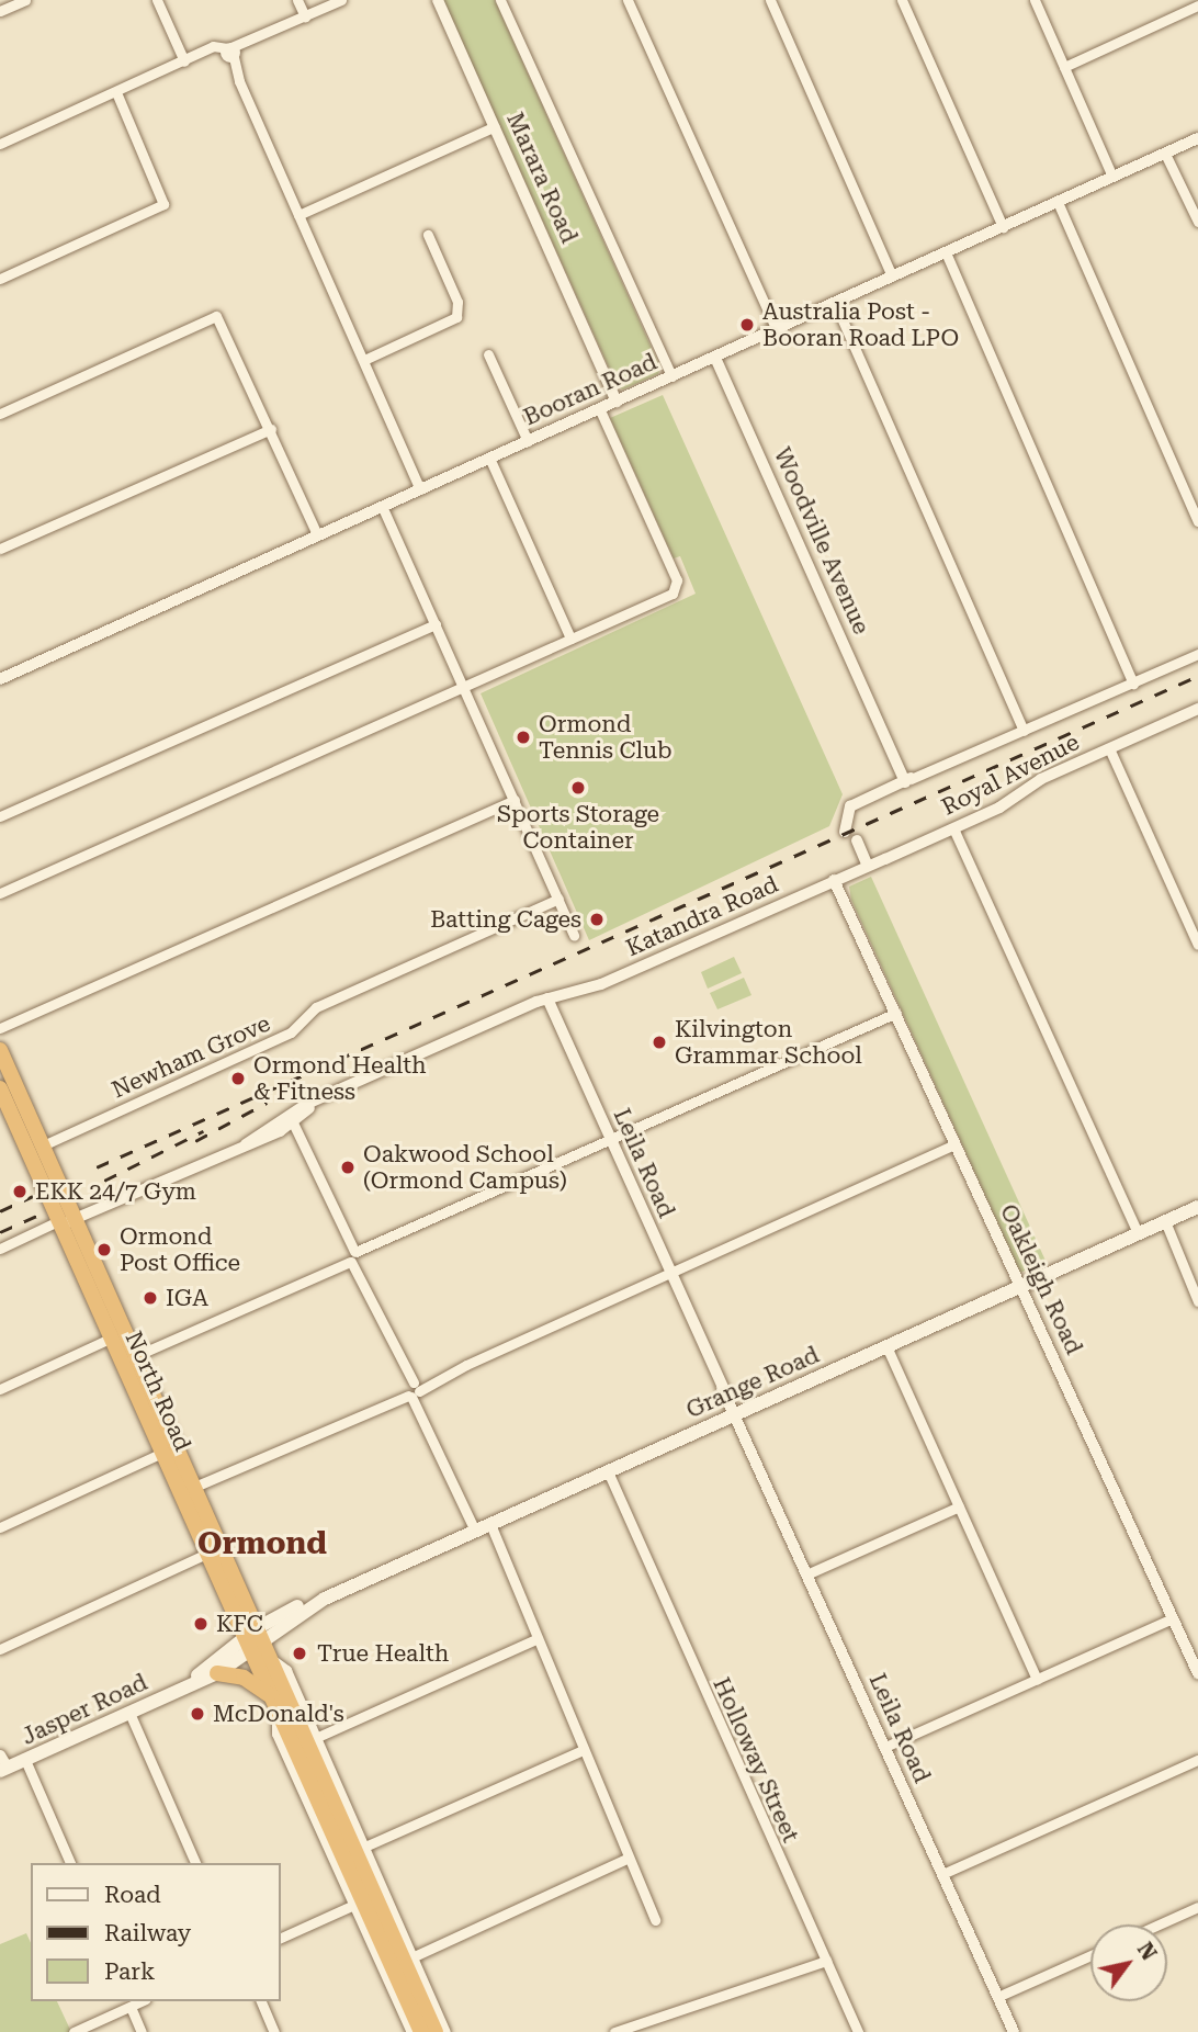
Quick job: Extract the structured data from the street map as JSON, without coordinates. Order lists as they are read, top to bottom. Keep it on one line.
{"streets":{"highway":["North Road"],"main road":["Grange Road","Jasper Road"],"street":["Marara Road","Booran Road","Woodville Avenue","Royal Avenue","Katandra Road","Newham Grove","Leila Road","Oakleigh Road","Holloway Street"]},"crossings":[["Marara Road","Booran Road"],["Booran Road","Woodville Avenue"],["Royal Avenue","Katandra Road"],["Royal Avenue","Oakleigh Road"],["Katandra Road","Leila Road"],["Katandra Road","Oakleigh Road"],["Katandra Road","North Road"],["Newham Grove","North Road"],["Leila Road","Grange Road"],["Oakleigh Road","Grange Road"],["Grange Road","North Road"],["Grange Road","Jasper Road"],["Grange Road","Holloway Street"],["North Road","Jasper Road"]],"districts":["Ormond"],"places":["Australia Post - Booran Road LPO","Ormond Tennis Club","Sports Storage Container","Batting Cages","Kilvington Grammar School","Ormond Health & Fitness","Oakwood School (Ormond Campus)","EKK 24/7 Gym","Ormond Post Office","IGA","KFC","True Health","McDonald's"],"legend":["Road","Railway","Park"],"north":"top right"}
